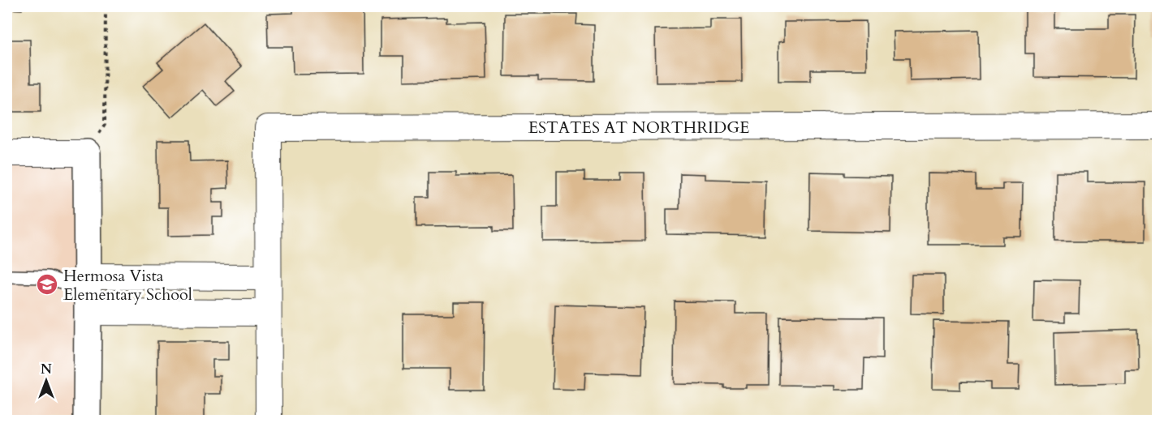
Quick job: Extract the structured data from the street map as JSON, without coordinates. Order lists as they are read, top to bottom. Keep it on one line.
{"streets":{"street":["ESTATES AT NORTHRIDGE"]},"places":{"school or university":["Hermosa Vista Elementary School"]},"north":"top"}
